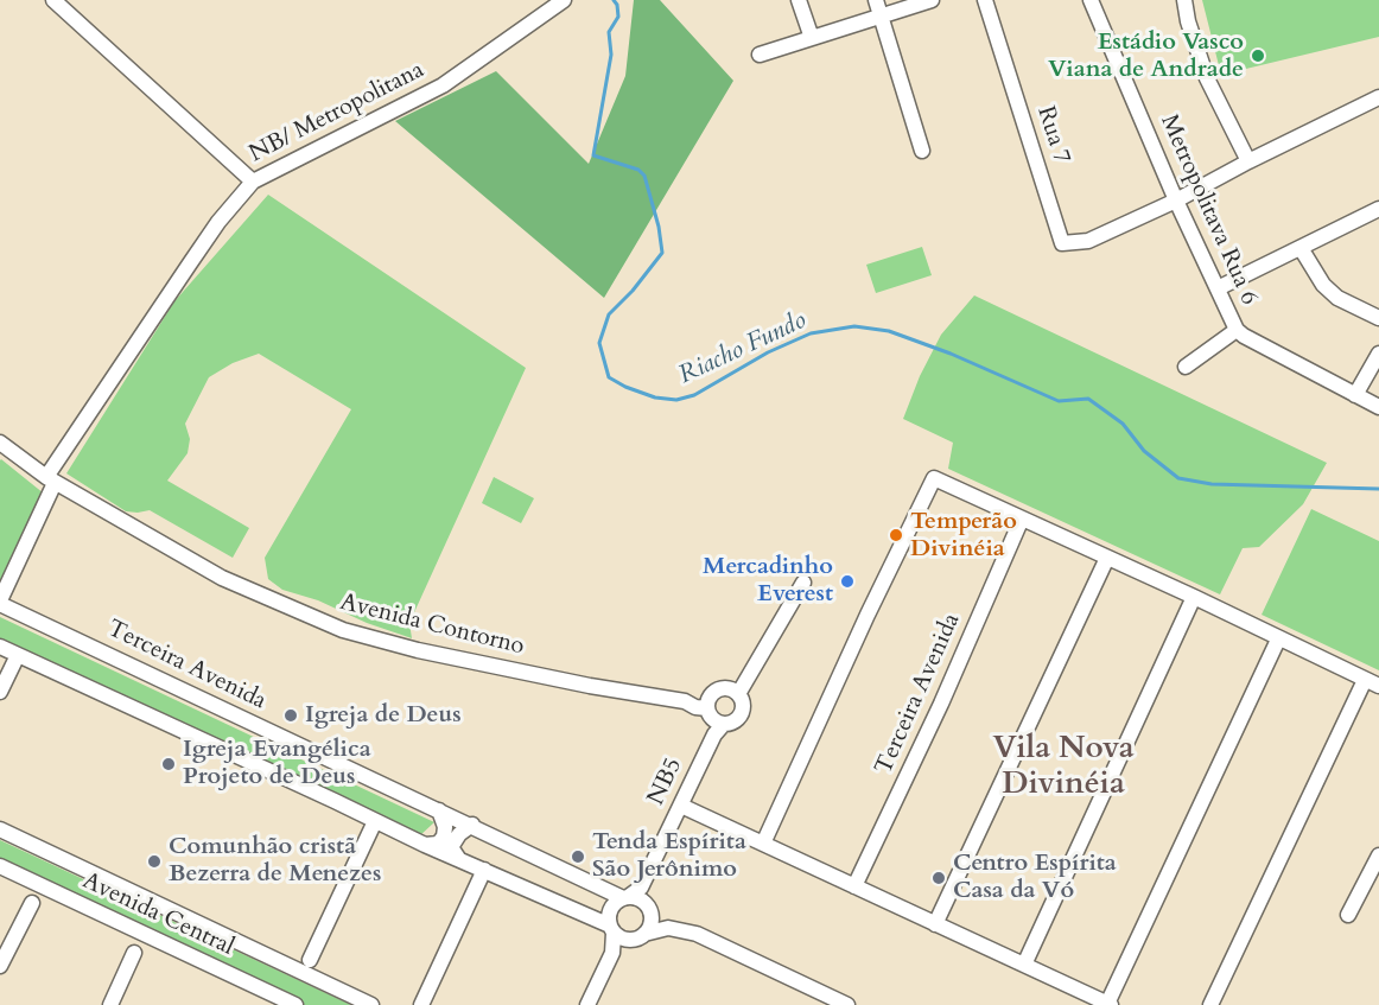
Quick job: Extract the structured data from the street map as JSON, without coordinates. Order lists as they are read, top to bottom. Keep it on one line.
{"streets":{"street":["NB/ Metropolitana","Rua 7","Metropolitava Rua 6","Avenida Contorno","Terceira Avenida","NB5","Avenida Central"]},"crossings":[["NB/ Metropolitana","Avenida Contorno"],["NB/ Metropolitana","Terceira Avenida"],["Rua 7","Metropolitava Rua 6"],["Avenida Contorno","NB5"],["Terceira Avenida","NB5"]],"districts":["Vila Nova Divinéia"],"water":["Riacho Fundo"],"places":["Estádio Vasco Viana de Andrade","Temperão Divinéia","Mercadinho Everest","Igreja de Deus","Igreja Evangélica Projeto de Deus","Tenda Espírita São Jerônimo","Comunhão cristã Bezerra de Menezes","Centro Espírita Casa da Vó"]}
